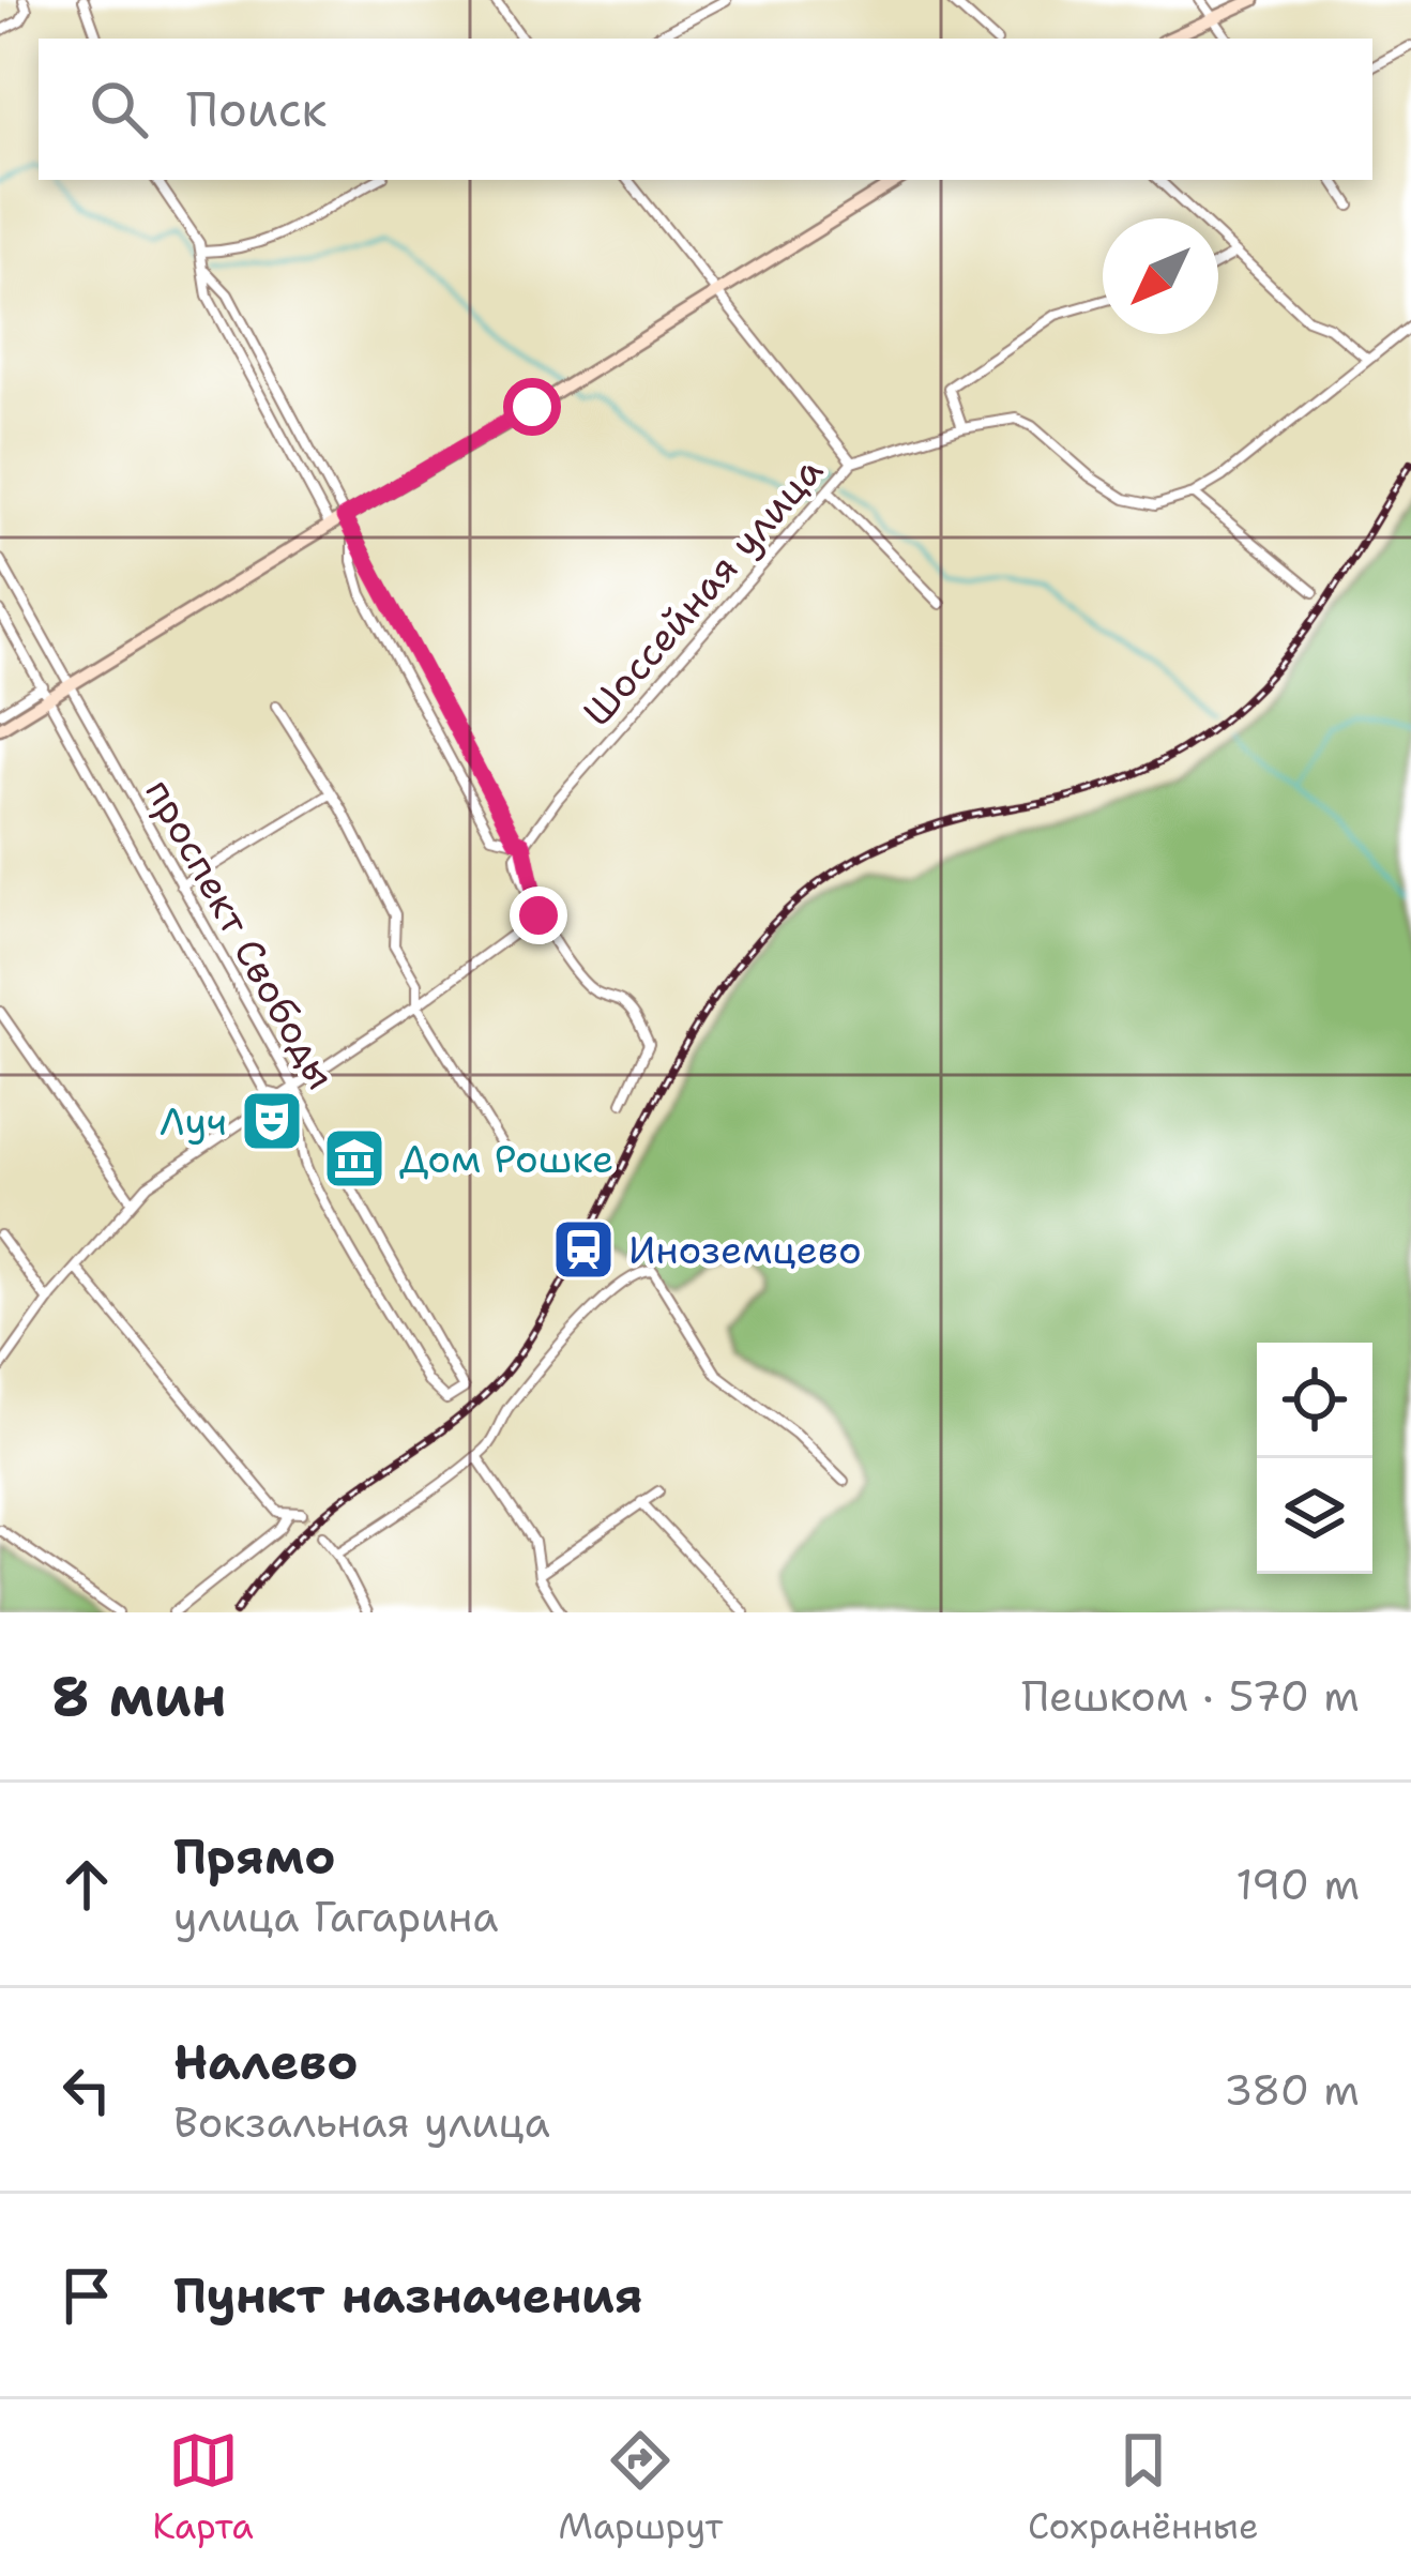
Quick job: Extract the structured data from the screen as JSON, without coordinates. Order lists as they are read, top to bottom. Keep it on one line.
{"streets":{"street":["Шоссейная улица","проспект Свободы"]},"places":{"theatre":["Луч"],"museum":["Дом Рошке"],"station":["Иноземцево"]},"north":"bottom left","page":{"search":"Поиск","heading":["8 мин","Пешком · 570 m"],"list":[["Прямо","улица Гагарина","190 m"],["Налево","Вокзальная улица","380 m"],"Пункт назначения"],"nav":["Карта","Маршрут","Сохранённые"]}}
